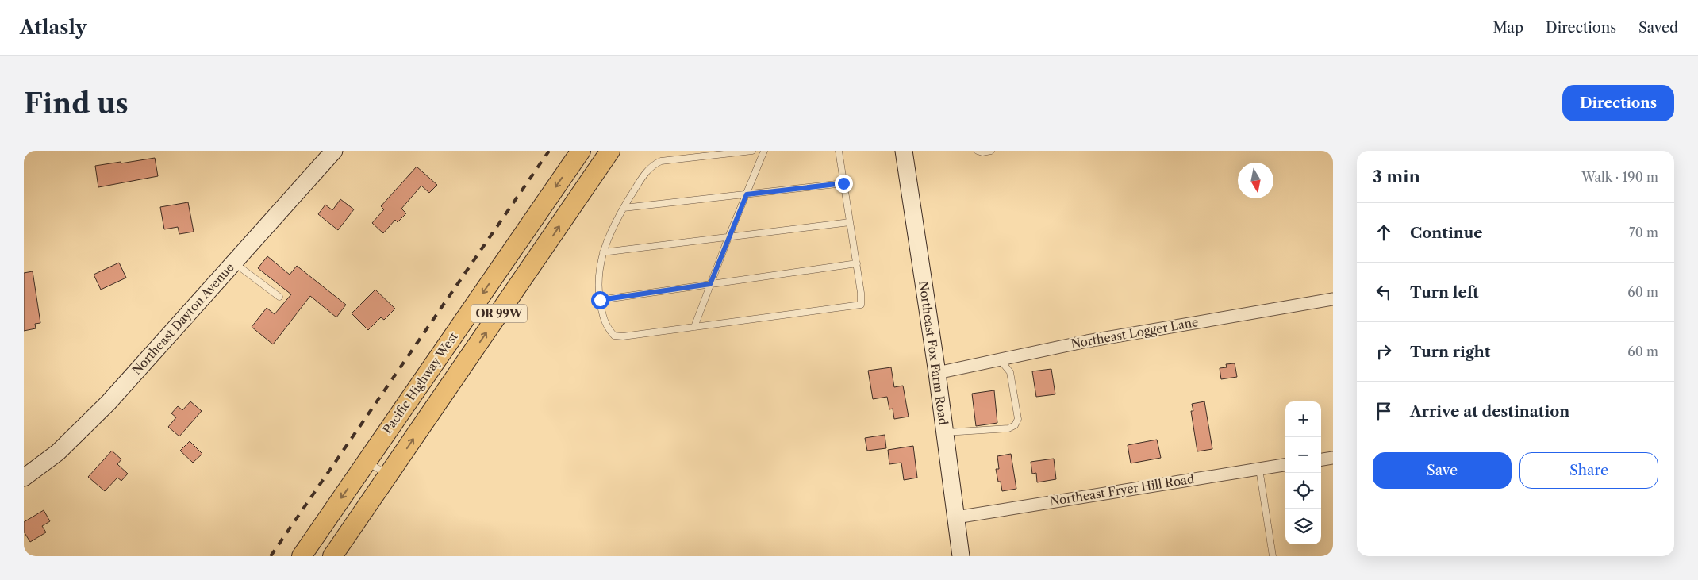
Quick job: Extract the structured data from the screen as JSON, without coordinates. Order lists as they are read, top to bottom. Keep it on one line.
{"streets":{"main road":["OR 99W","Pacific Highway West"],"street":["Northeast Dayton Avenue","Northeast Logger Lane","Northeast Fox Farm Road","Northeast Fryer Hill Road"]},"crossings":[["Northeast Logger Lane","Northeast Fox Farm Road"],["Northeast Fox Farm Road","Northeast Fryer Hill Road"]],"north":"bottom","page":{"header":"Atlasly","nav":["Map","Directions","Saved"],"buttons":["Directions",["Save","Share"]],"title":"Find us","heading":["3 min","Walk · 190 m"],"list":[["Continue","70 m"],["Turn left","60 m"],["Turn right","60 m"],"Arrive at destination"],"map_buttons":["+","−"]}}
